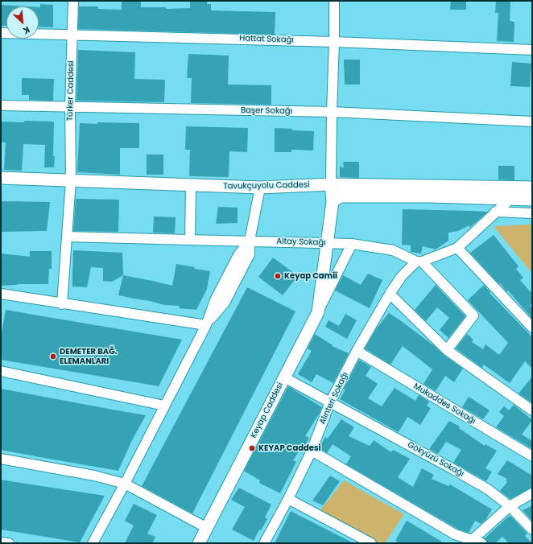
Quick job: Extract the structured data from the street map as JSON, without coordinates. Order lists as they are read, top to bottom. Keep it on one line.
{"streets":{"main road":["Tavukçuyolu Caddesi","Keyap Caddesi"],"street":["Hattat Sokağı","Türker Caddesi","Başer Sokağı","Altay Sokağı","Alınteri Sokağı","Mukaddes Sokağı","Gökyüzü Sokağı"]},"crossings":[["Hattat Sokağı","Türker Caddesi"],["Türker Caddesi","Başer Sokağı"],["Türker Caddesi","Tavukçuyolu Caddesi"],["Türker Caddesi","Altay Sokağı"],["Tavukçuyolu Caddesi","Keyap Caddesi"],["Altay Sokağı","Alınteri Sokağı"],["Altay Sokağı","Keyap Caddesi"],["Alınteri Sokağı","Mukaddes Sokağı"],["Alınteri Sokağı","Gökyüzü Sokağı"],["Keyap Caddesi","Gökyüzü Sokağı"]],"places":["Keyap Camii","DEMETER BAĞ. ELEMANLARI","KEYAP Caddesi"],"north":"bottom right"}
